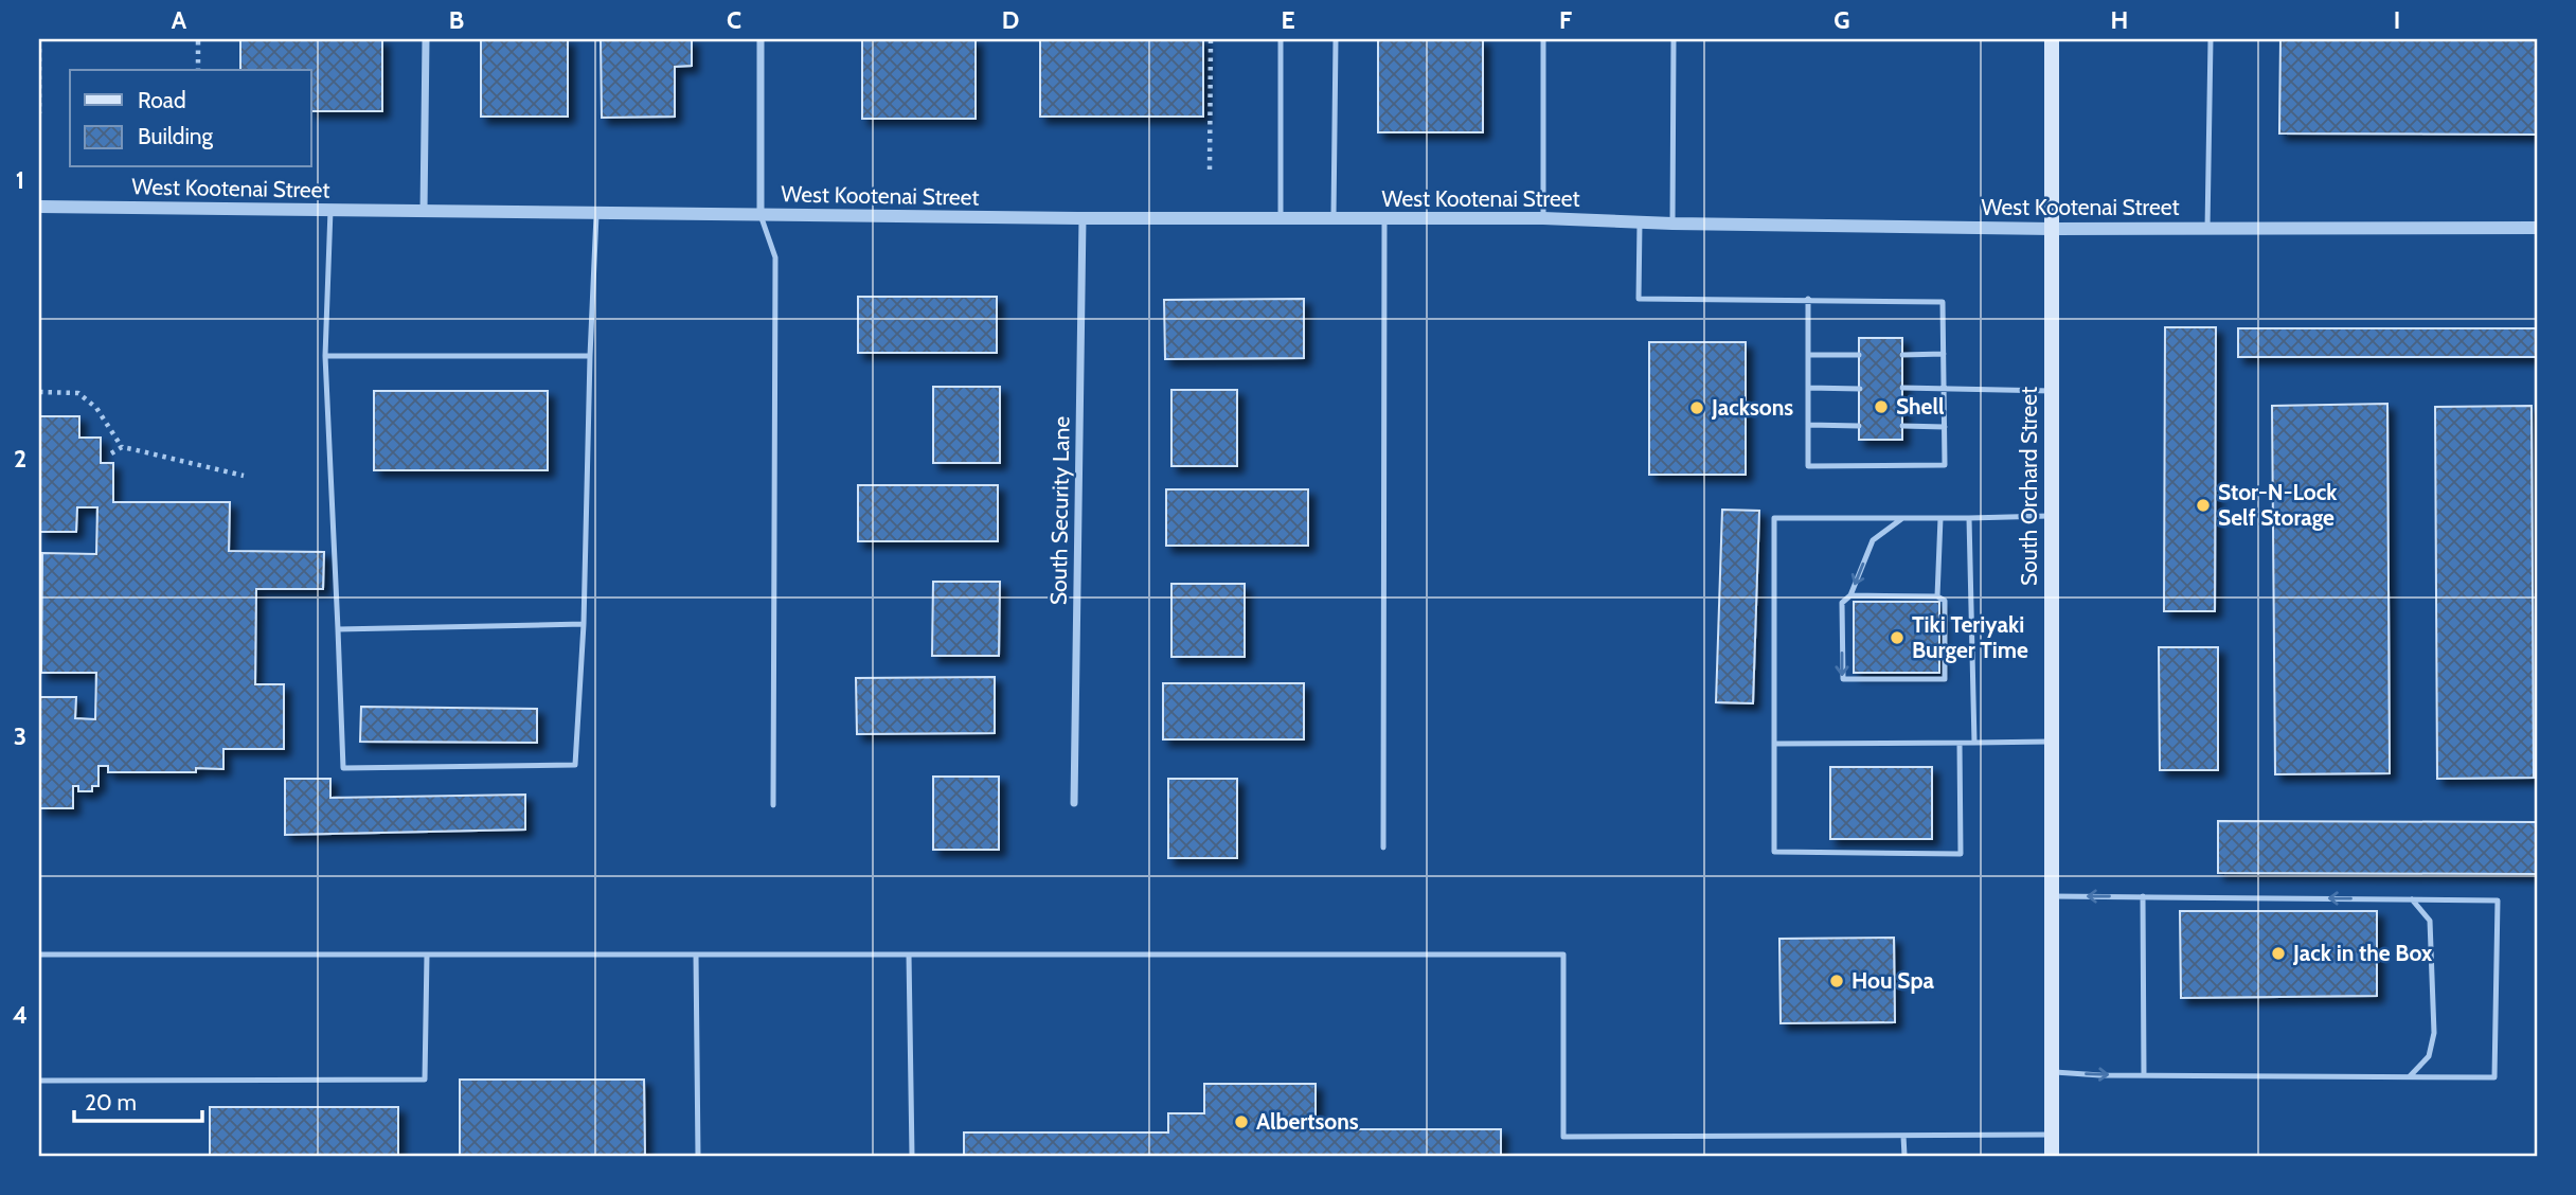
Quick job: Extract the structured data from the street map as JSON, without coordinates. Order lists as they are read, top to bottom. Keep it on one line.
{"streets":{"main road":["South Orchard Street"],"street":["West Kootenai Street","South Security Lane"]},"crossings":[["West Kootenai Street","South Orchard Street"],["West Kootenai Street","South Security Lane"]],"places":["Shell","Jacksons","Stor-N-Lock Self Storage","Tiki Teriyaki Burger Time","Jack in the Box","Hou Spa","Albertsons"],"legend":["Road","Building"],"scale_bar":"20 m","grid":{"columns":["A","B","C","D","E","F","G","H","I"],"rows":["1","2","3","4"]}}
